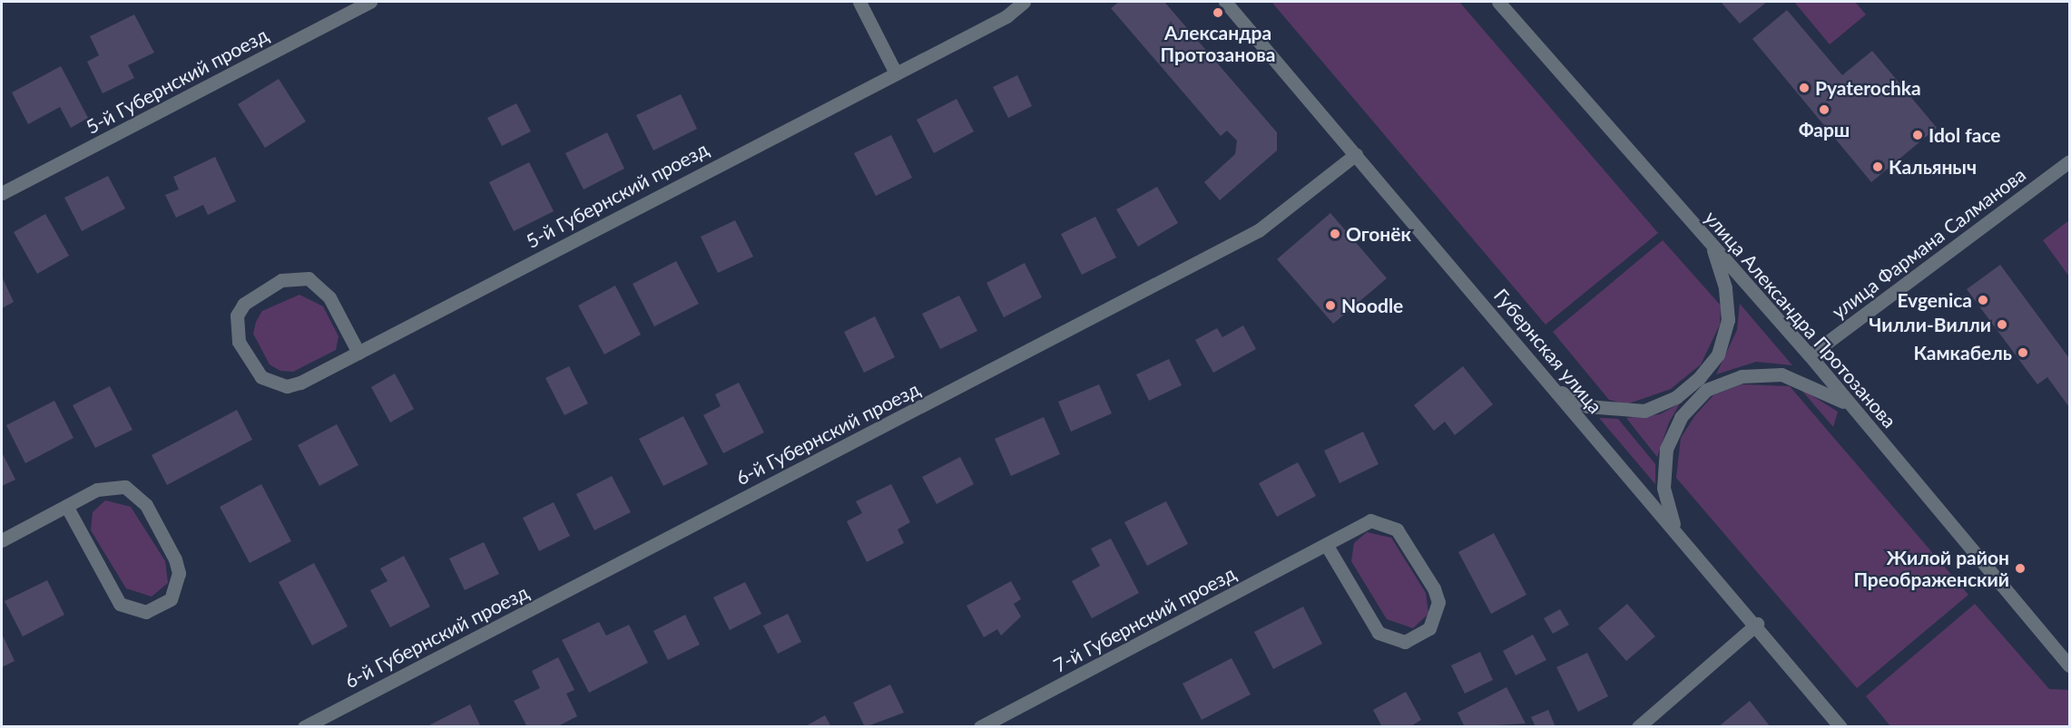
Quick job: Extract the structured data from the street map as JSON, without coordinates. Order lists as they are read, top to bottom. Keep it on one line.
{"streets":{"street":["5-й Губернский проезд","улица Фармана Салманова","улица Александра Протозанова","Губернская улица","6-й Губернский проезд","7-й Губернский проезд"]},"crossings":[["улица Фармана Салманова","улица Александра Протозанова"],["Губернская улица","6-й Губернский проезд"]],"places":["Александра Протозанова","Pyaterochka","Фарш","Idol face","Кальяныч","Огонёк","Evgenica","Noodle","Чилли-Вилли","Камкабель","Жилой район Преображенский"]}
